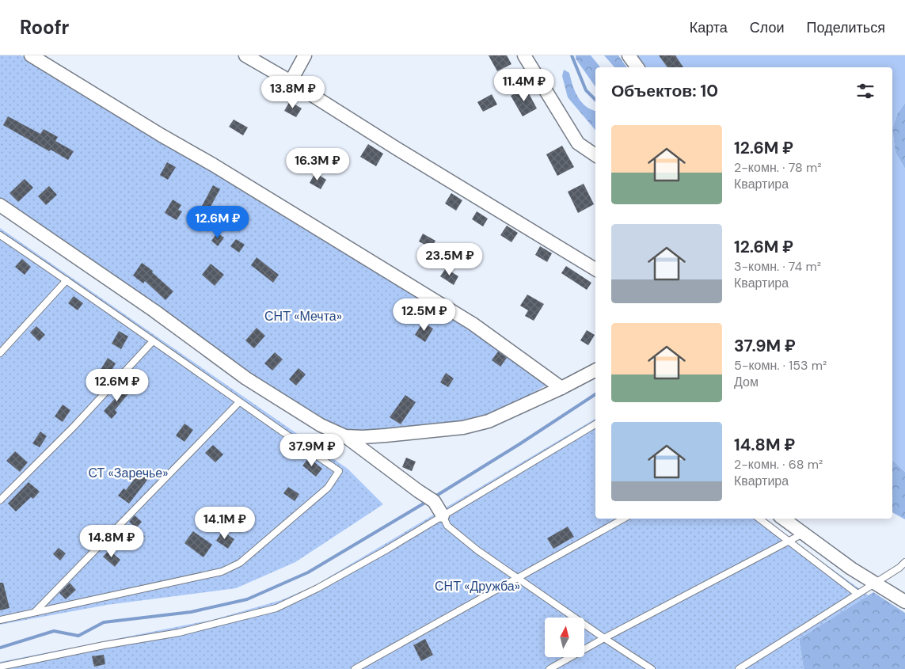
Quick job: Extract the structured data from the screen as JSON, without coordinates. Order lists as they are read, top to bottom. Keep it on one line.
{"parks":["СНТ «Мечта»","СТ «Заречье»","СНТ «Дружба»"],"north":"top","page":{"header":"Roofr","nav":["Карта","Слои","Поделиться"],"heading":"Объектов: 10","price":["11.4M ₽","13.8M ₽","16.3M ₽","12.6M ₽","23.5M ₽","12.5M ₽","12.6M ₽","37.9M ₽","14.1M ₽","14.8M ₽"],"list":[{"name":"12.6M ₽","note":"2-комн. · 78 m² · Квартира"},{"name":"12.6M ₽","note":"3-комн. · 74 m² · Квартира"},{"name":"37.9M ₽","note":"5-комн. · 153 m² · Дом"},{"name":"14.8M ₽","note":"2-комн. · 68 m² · Квартира"}]}}
